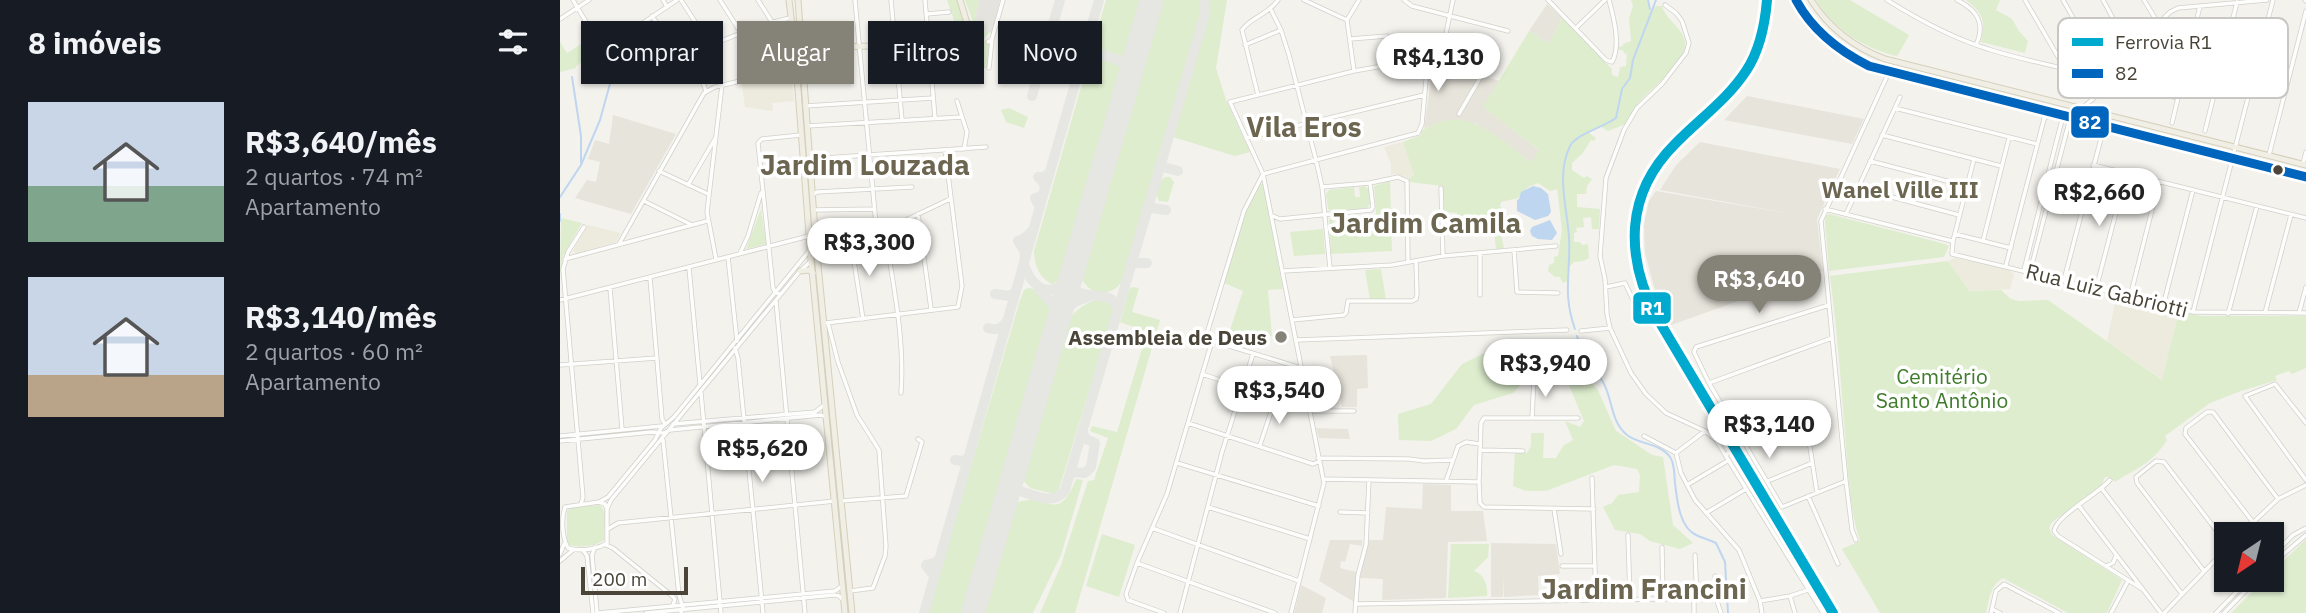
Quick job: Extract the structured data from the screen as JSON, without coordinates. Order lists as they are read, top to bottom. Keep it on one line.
{"streets":{"street":["Rua Luiz Gabriotti"]},"districts":["Vila Eros","Jardim Louzada","Wanel Ville III","Jardim Camila","Jardim Francini"],"parks":["Cemitério Santo Antônio"],"places":["Assembleia de Deus"],"lines":["rail line R1","transit line 82"],"legend":["Ferrovia R1","82"],"scale_bar":"200 m","north":"bottom left","page":{"heading":"8 imóveis","chip":["Comprar","Alugar","Filtros","Novo"],"price":["R$4,130","R$2,660","R$3,300","R$3,640","R$3,940","R$3,540","R$3,140","R$5,620"],"list":[{"name":"R$3,640/mês","note":"2 quartos · 74 m² · Apartamento"},{"name":"R$3,140/mês","note":"2 quartos · 60 m² · Apartamento"}],"scale":"200 m"}}
